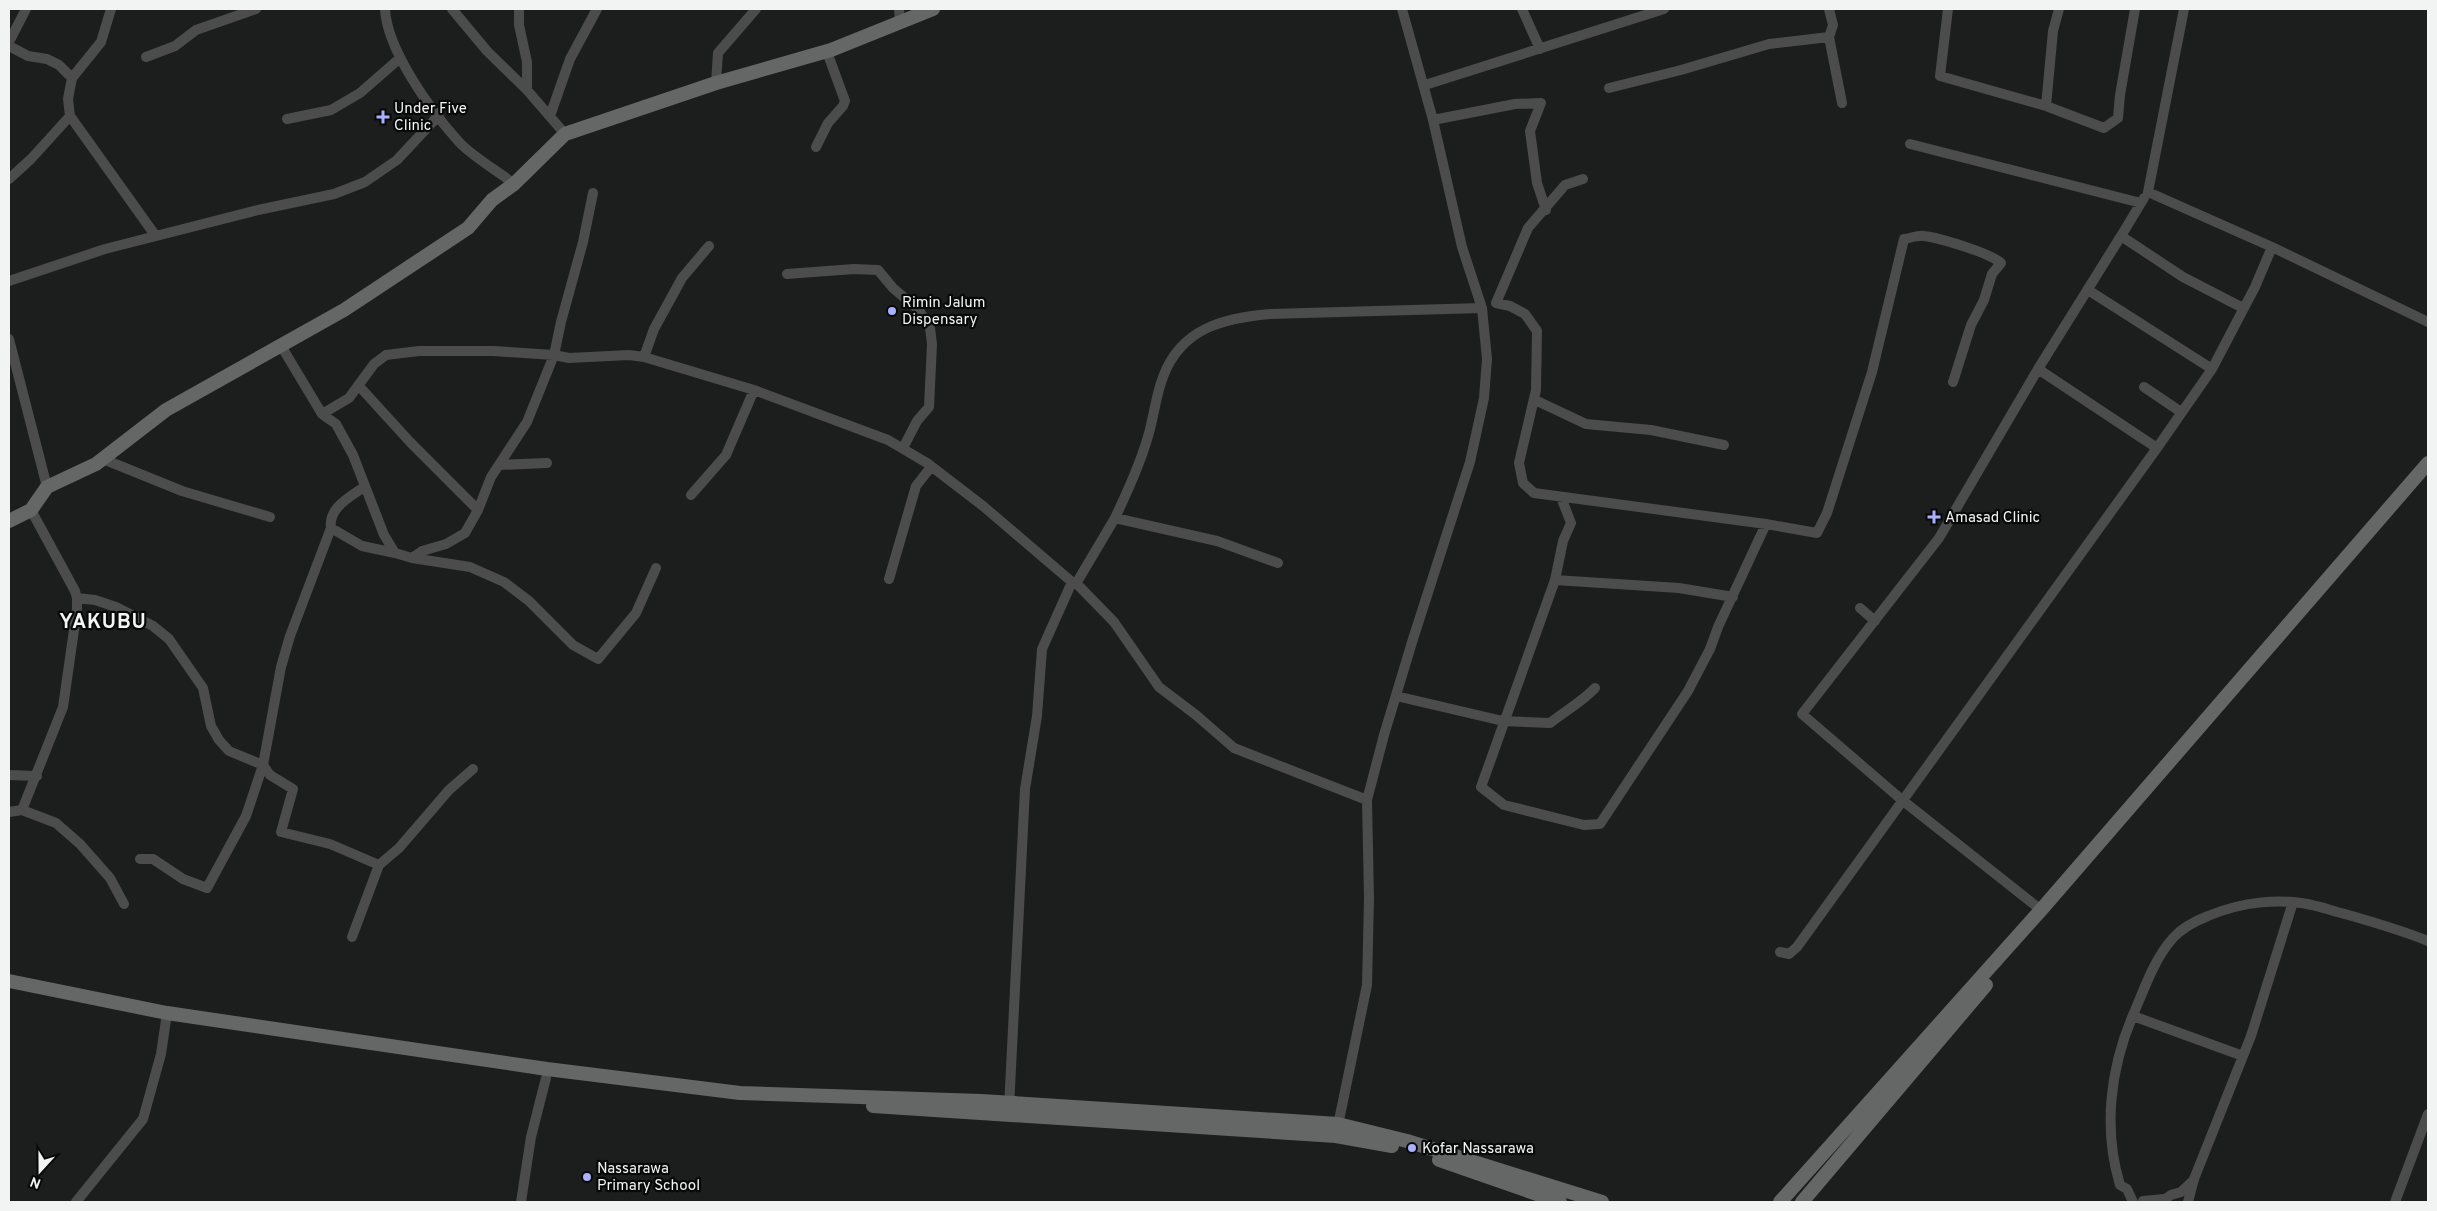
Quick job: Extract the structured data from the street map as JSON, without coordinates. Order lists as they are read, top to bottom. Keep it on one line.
{"districts":["YAKUBU"],"places":{"health":["Under Five Clinic","Amasad Clinic"],"other":["Rimin Jalum Dispensary","Kofar Nassarawa","Nassarawa Primary School"]},"north":"bottom"}
